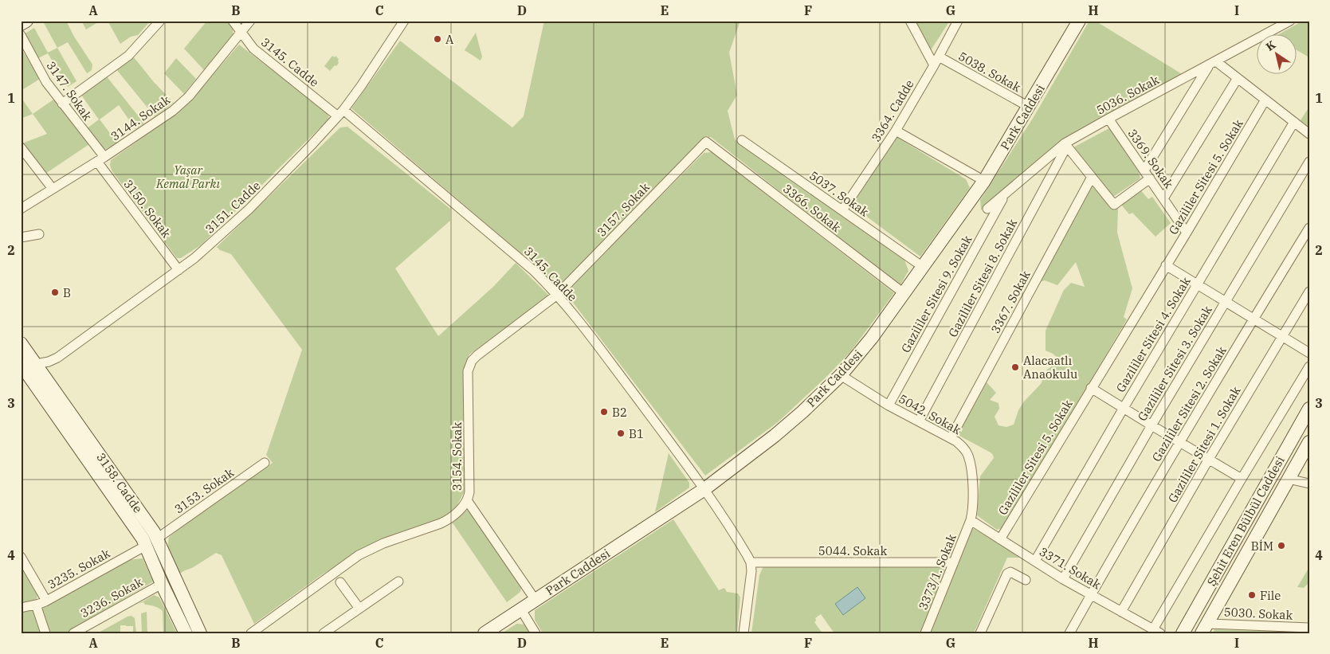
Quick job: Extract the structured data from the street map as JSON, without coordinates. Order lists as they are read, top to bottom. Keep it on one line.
{"streets":{"street":["3145. Cadde","5038. Sokak","3147. Sokak","5036. Sokak","3364. Cadde","Park Caddesi","3144. Sokak","3369. Sokak","Gazililer Sitesi 5. Sokak","5037. Sokak","3151. Cadde","3366. Sokak","3150. Sokak","3157. Sokak","Gazililer Sitesi 8. Sokak","Gazililer Sitesi 9. Sokak","3367. Sokak","Gazililer Sitesi 4. Sokak","Gazililer Sitesi 3. Sokak","Gazililer Sitesi 2. Sokak","5042. Sokak","Gazililer Sitesi 1. Sokak","3154. Sokak","3158. Cadde","3153. Sokak","Şehit Eren Bülbül Caddesi","5044. Sokak","3371. Sokak","3235. Sokak","3373/1. Sokak","3236. Sokak","5030. Sokak"]},"crossings":[["3145. Cadde","Park Caddesi"],["3145. Cadde","3144. Sokak"],["3145. Cadde","3151. Cadde"],["3145. Cadde","3157. Sokak"],["3145. Cadde","3154. Sokak"],["3145. Cadde","5044. Sokak"],["5038. Sokak","3364. Cadde"],["5038. Sokak","Park Caddesi"],["3147. Sokak","3144. Sokak"],["3147. Sokak","3150. Sokak"],["5036. Sokak","3369. Sokak"],["5036. Sokak","Gazililer Sitesi 8. Sokak"],["5036. Sokak","Gazililer Sitesi 9. Sokak"],["3364. Cadde","5037. Sokak"],["Park Caddesi","5037. Sokak"],["Park Caddesi","3366. Sokak"],["Park Caddesi","5042. Sokak"],["3144. Sokak","3150. Sokak"],["3369. Sokak","Gazililer Sitesi 5. Sokak"],["Gazililer Sitesi 5. Sokak","3371. Sokak"],["3151. Cadde","3150. Sokak"],["3151. Cadde","3158. Cadde"],["3366. Sokak","3157. Sokak"],["3157. Sokak","3154. Sokak"],["Gazililer Sitesi 8. Sokak","5042. Sokak"],["Gazililer Sitesi 9. Sokak","5042. Sokak"],["3367. Sokak","5042. Sokak"],["Gazililer Sitesi 4. Sokak","3371. Sokak"],["Gazililer Sitesi 3. Sokak","3371. Sokak"],["Gazililer Sitesi 2. Sokak","3371. Sokak"],["5042. Sokak","3371. Sokak"],["5042. Sokak","3373/1. Sokak"],["Gazililer Sitesi 1. Sokak","3371. Sokak"],["3158. Cadde","3153. Sokak"],["3158. Cadde","3235. Sokak"],["3158. Cadde","3236. Sokak"],["Şehit Eren Bülbül Caddesi","5030. Sokak"],["5044. Sokak","3373/1. Sokak"],["3371. Sokak","3373/1. Sokak"]],"parks":["Yaşar Kemal Parkı"],"places":["A","B","Alacaatlı Anaokulu","B2","B1","BİM","File"],"north":"top left","grid":{"columns":["A","B","C","D","E","F","G","H","I"],"rows":["1","2","3","4"]}}
